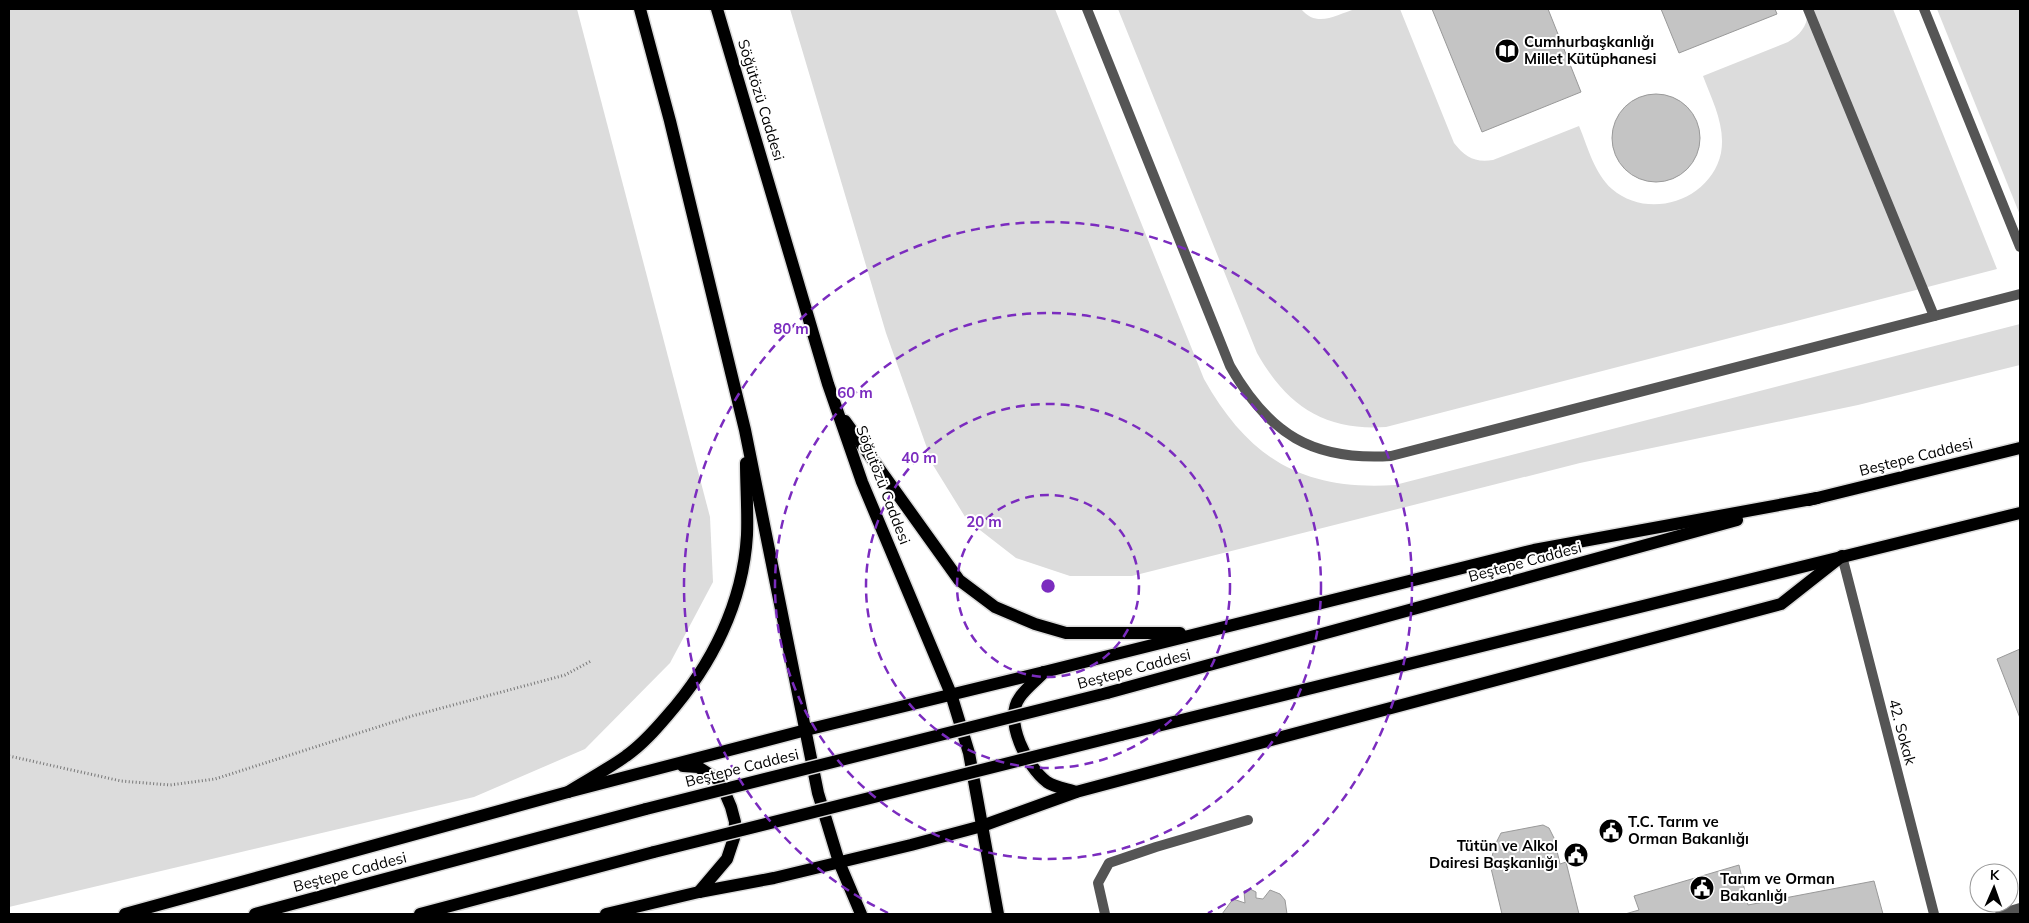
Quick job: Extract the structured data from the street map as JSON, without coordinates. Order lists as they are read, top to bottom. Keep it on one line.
{"streets":{"main road":["Söğütözü Caddesi","Beştepe Caddesi"],"street":["42. Sokak"]},"places":{"library":["Cumhurbaşkanlığı Millet Kütüphanesi"],"public building":["T.C. Tarım ve Orman Bakanlığı","Tütün ve Alkol Dairesi Başkanlığı","Tarım ve Orman Bakanlığı"]},"north":"top","rings":["80 m","60 m","40 m","20 m"]}
